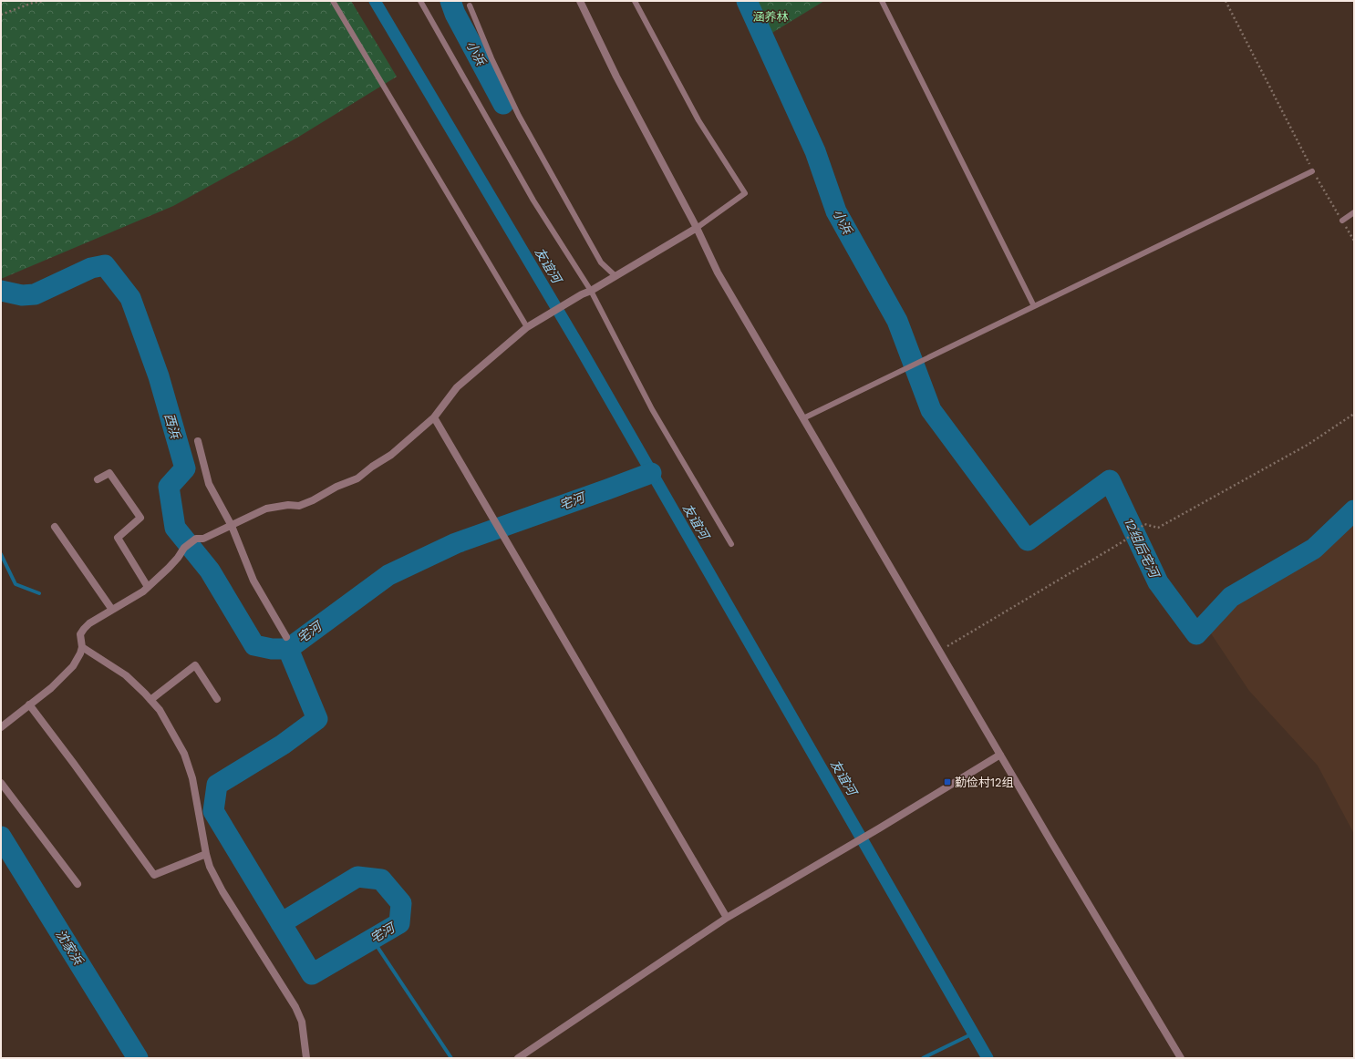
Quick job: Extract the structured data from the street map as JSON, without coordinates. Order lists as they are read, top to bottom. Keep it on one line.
{"water":["小浜","友谊河","西浜","宅河","12组后宅河","沈家浜"],"parks":["涵养林"],"places":{"transit":["勤俭村12组"]}}
